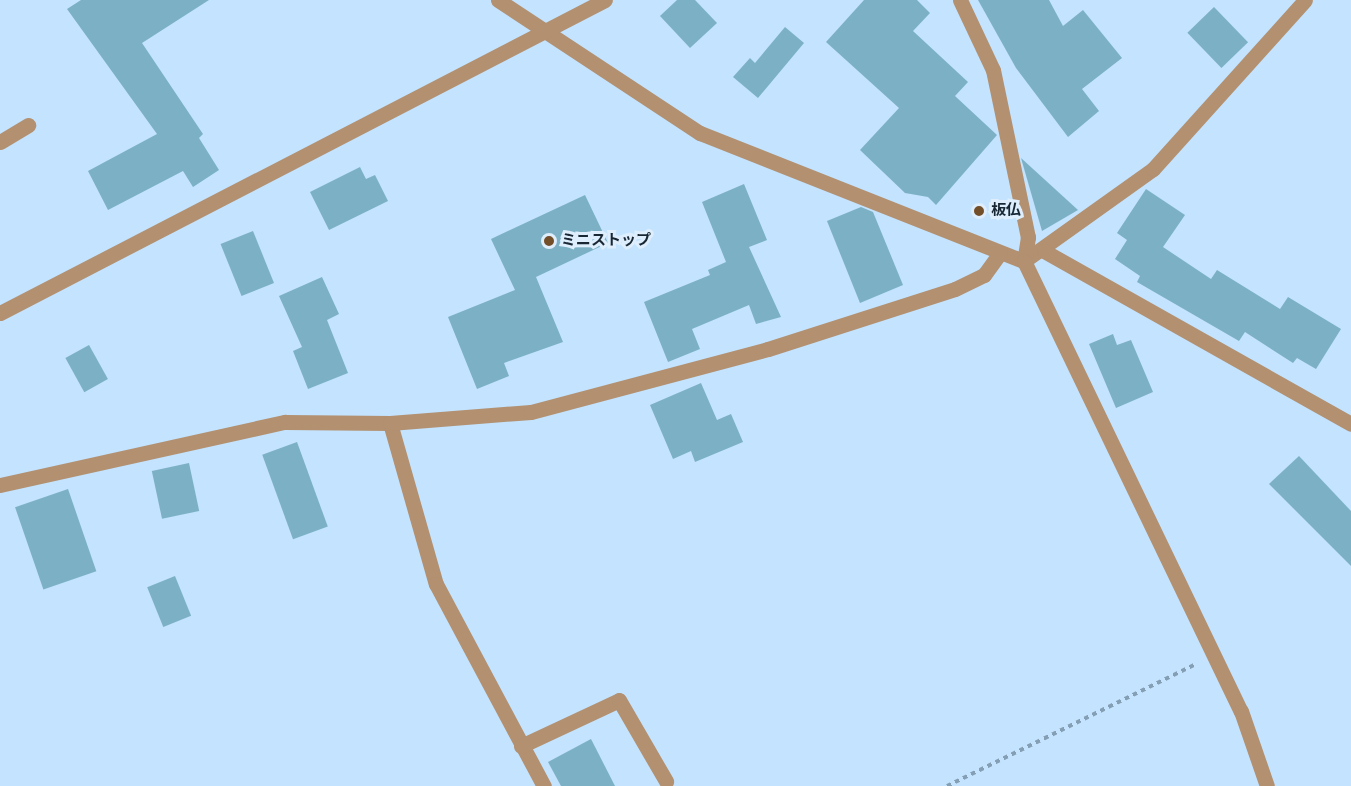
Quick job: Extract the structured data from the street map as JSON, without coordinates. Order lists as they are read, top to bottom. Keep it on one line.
{"places":["板仏","ミニストップ"]}
